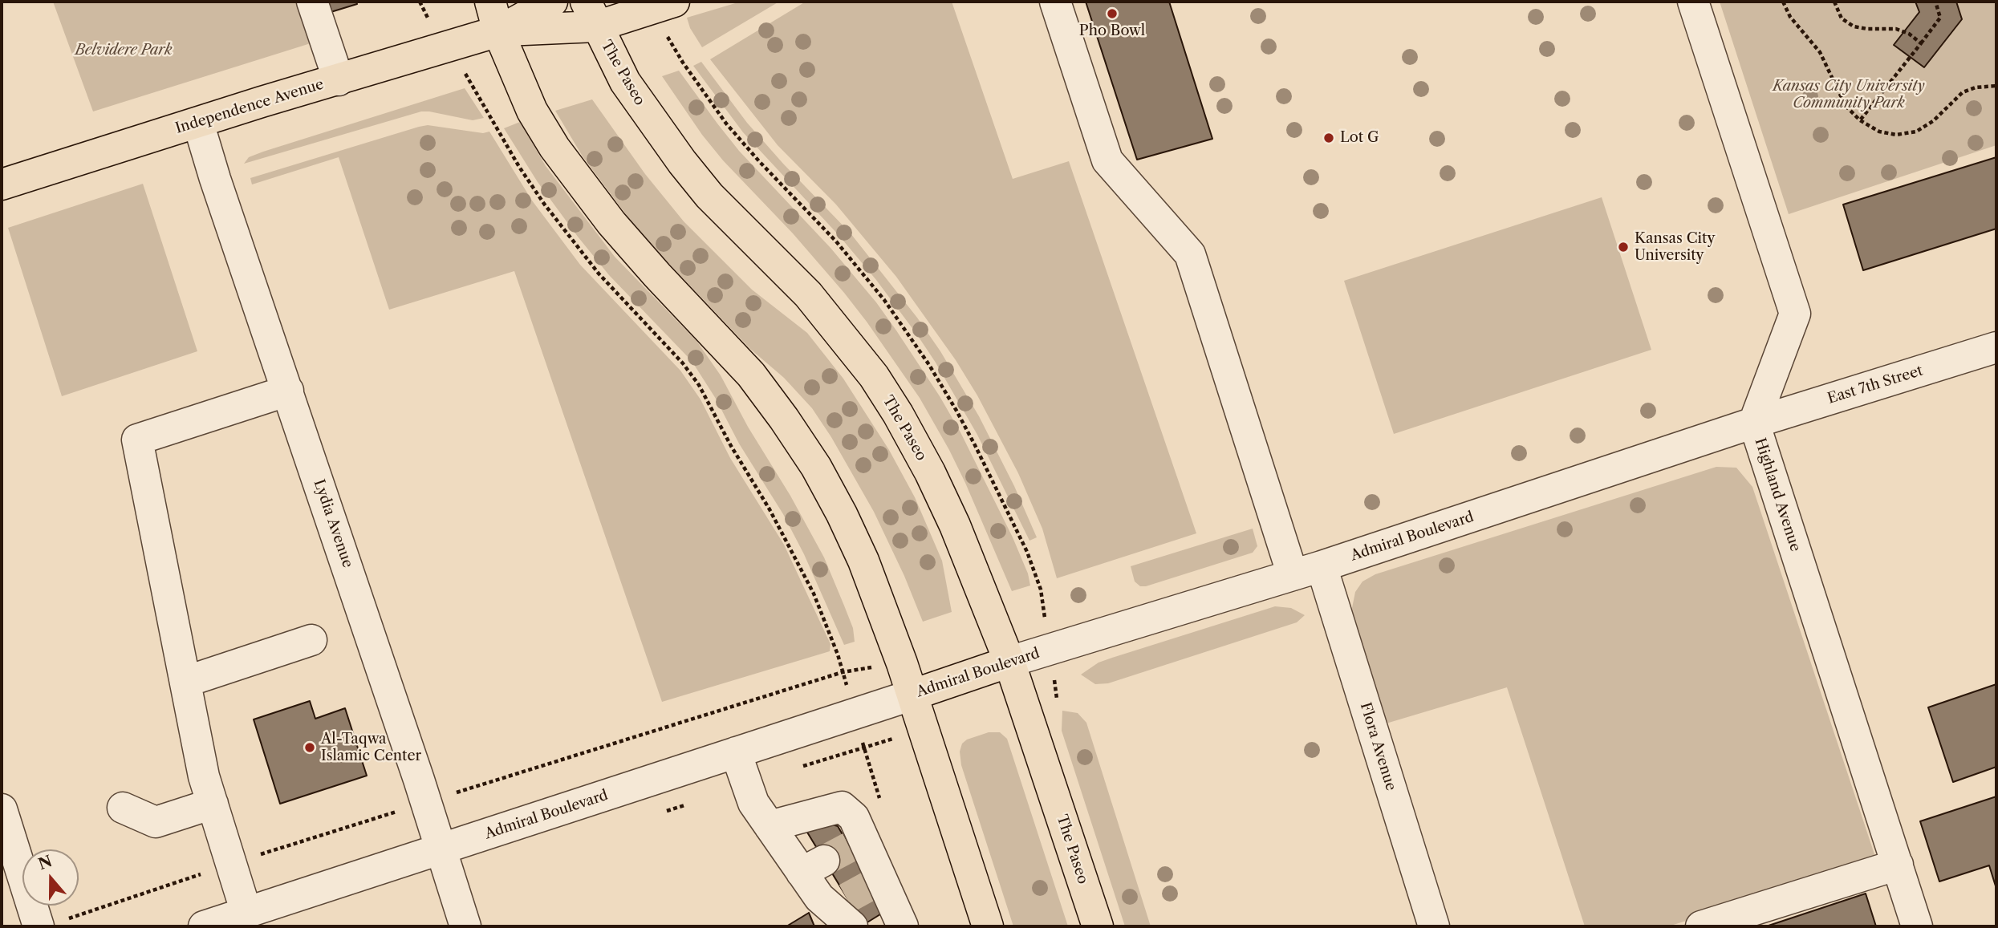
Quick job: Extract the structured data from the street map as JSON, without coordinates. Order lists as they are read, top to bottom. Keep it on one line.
{"streets":{"main road":["The Paseo","Independence Avenue","Admiral Boulevard"],"street":["East 7th Street","Highland Avenue","Lydia Avenue","Flora Avenue"]},"crossings":[["The Paseo","Admiral Boulevard"],["Independence Avenue","Lydia Avenue"],["East 7th Street","Highland Avenue"],["East 7th Street","Admiral Boulevard"],["Highland Avenue","Admiral Boulevard"],["Lydia Avenue","Admiral Boulevard"],["Admiral Boulevard","Flora Avenue"]],"parks":["Belvidere Park","Kansas City University Community Park"],"places":["Pho Bowl","Lot G","Kansas City University","Al-Taqwa Islamic Center"],"north":"top"}
